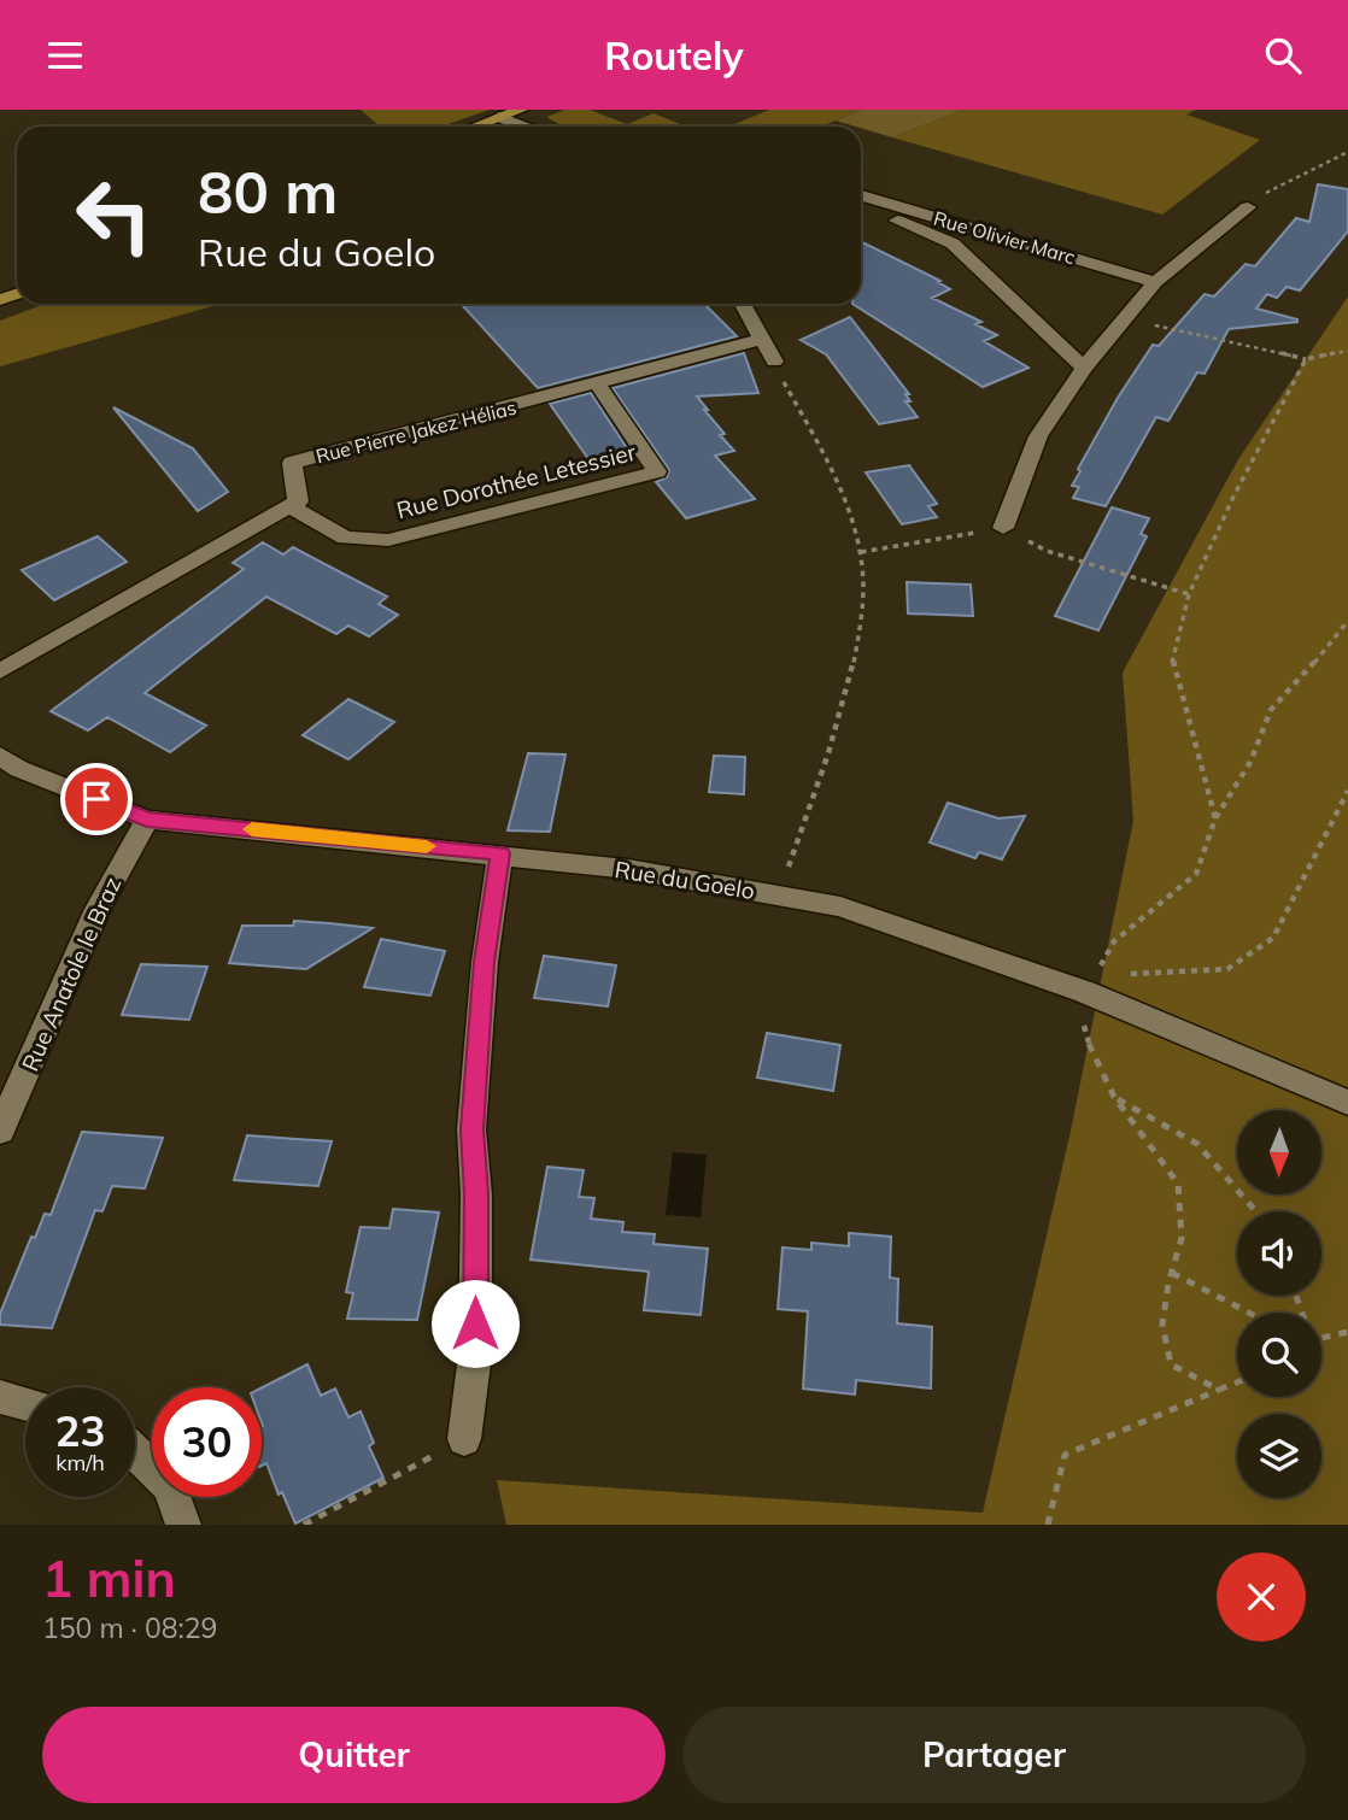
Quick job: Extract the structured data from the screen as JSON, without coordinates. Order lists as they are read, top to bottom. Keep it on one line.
{"streets":{"street":["Rue Olivier Marc","Rue Pierre Jakez Hélias","Rue Dorothée Letessier","Rue du Goelo","Rue Anatole le Braz"]},"crossings":[["Rue Pierre Jakez Hélias","Rue Dorothée Letessier"],["Rue du Goelo","Rue Anatole le Braz"]],"north":"bottom","page":{"header":"Routely","turn":["80 m","Rue du Goelo"],"speed":"23 km/h","limit":"30","heading":["1 min","150 m · 08:29"],"buttons":["Quitter","Partager"]}}
